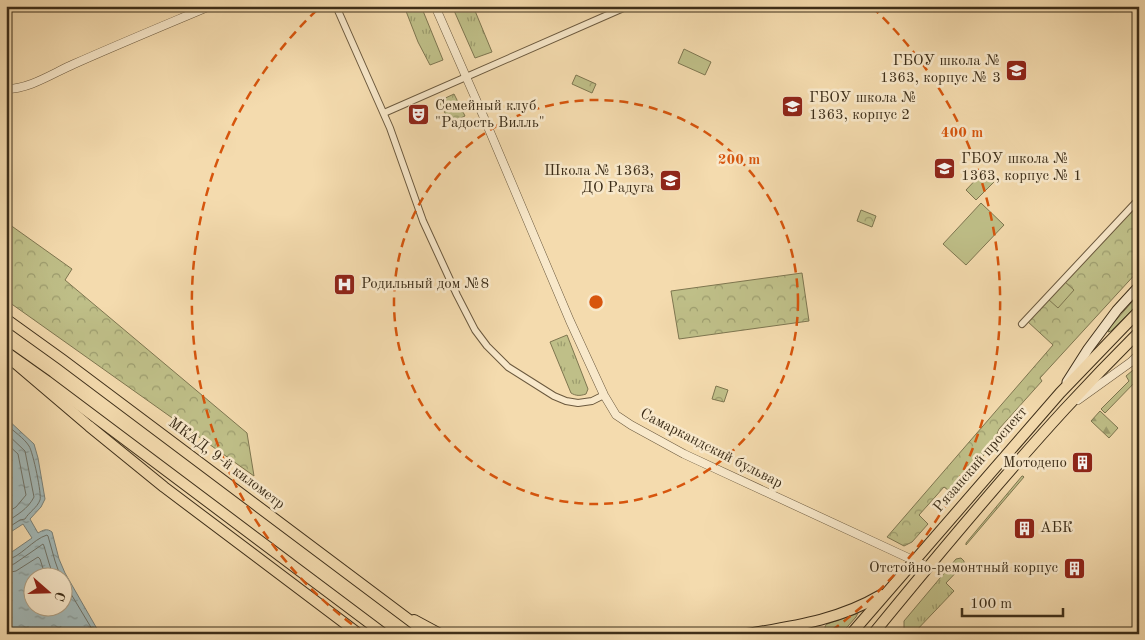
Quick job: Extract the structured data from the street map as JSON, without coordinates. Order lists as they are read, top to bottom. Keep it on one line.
{"streets":{"main road":["Рязанский проспект","МКАД, 9-й километр"],"street":["Самаркандский бульвар"]},"crossings":[["Самаркандский бульвар","Рязанский проспект"]],"places":{"school or university":["ГБОУ школа № 1363, корпус № 3","ГБОУ школа № 1363, корпус 2","ГБОУ школа № 1363, корпус № 1","Школа № 1363, ДО Радуга"],"theatre":["Семейный клуб \"Радость Вилль\""],"hospital":["Родильный дом №8"],"building":["Мотодепо","АБК","Отстойно-ремонтный корпус"]},"scale_bar":"100 m","north":"right","rings":["400 m","200 m"]}
